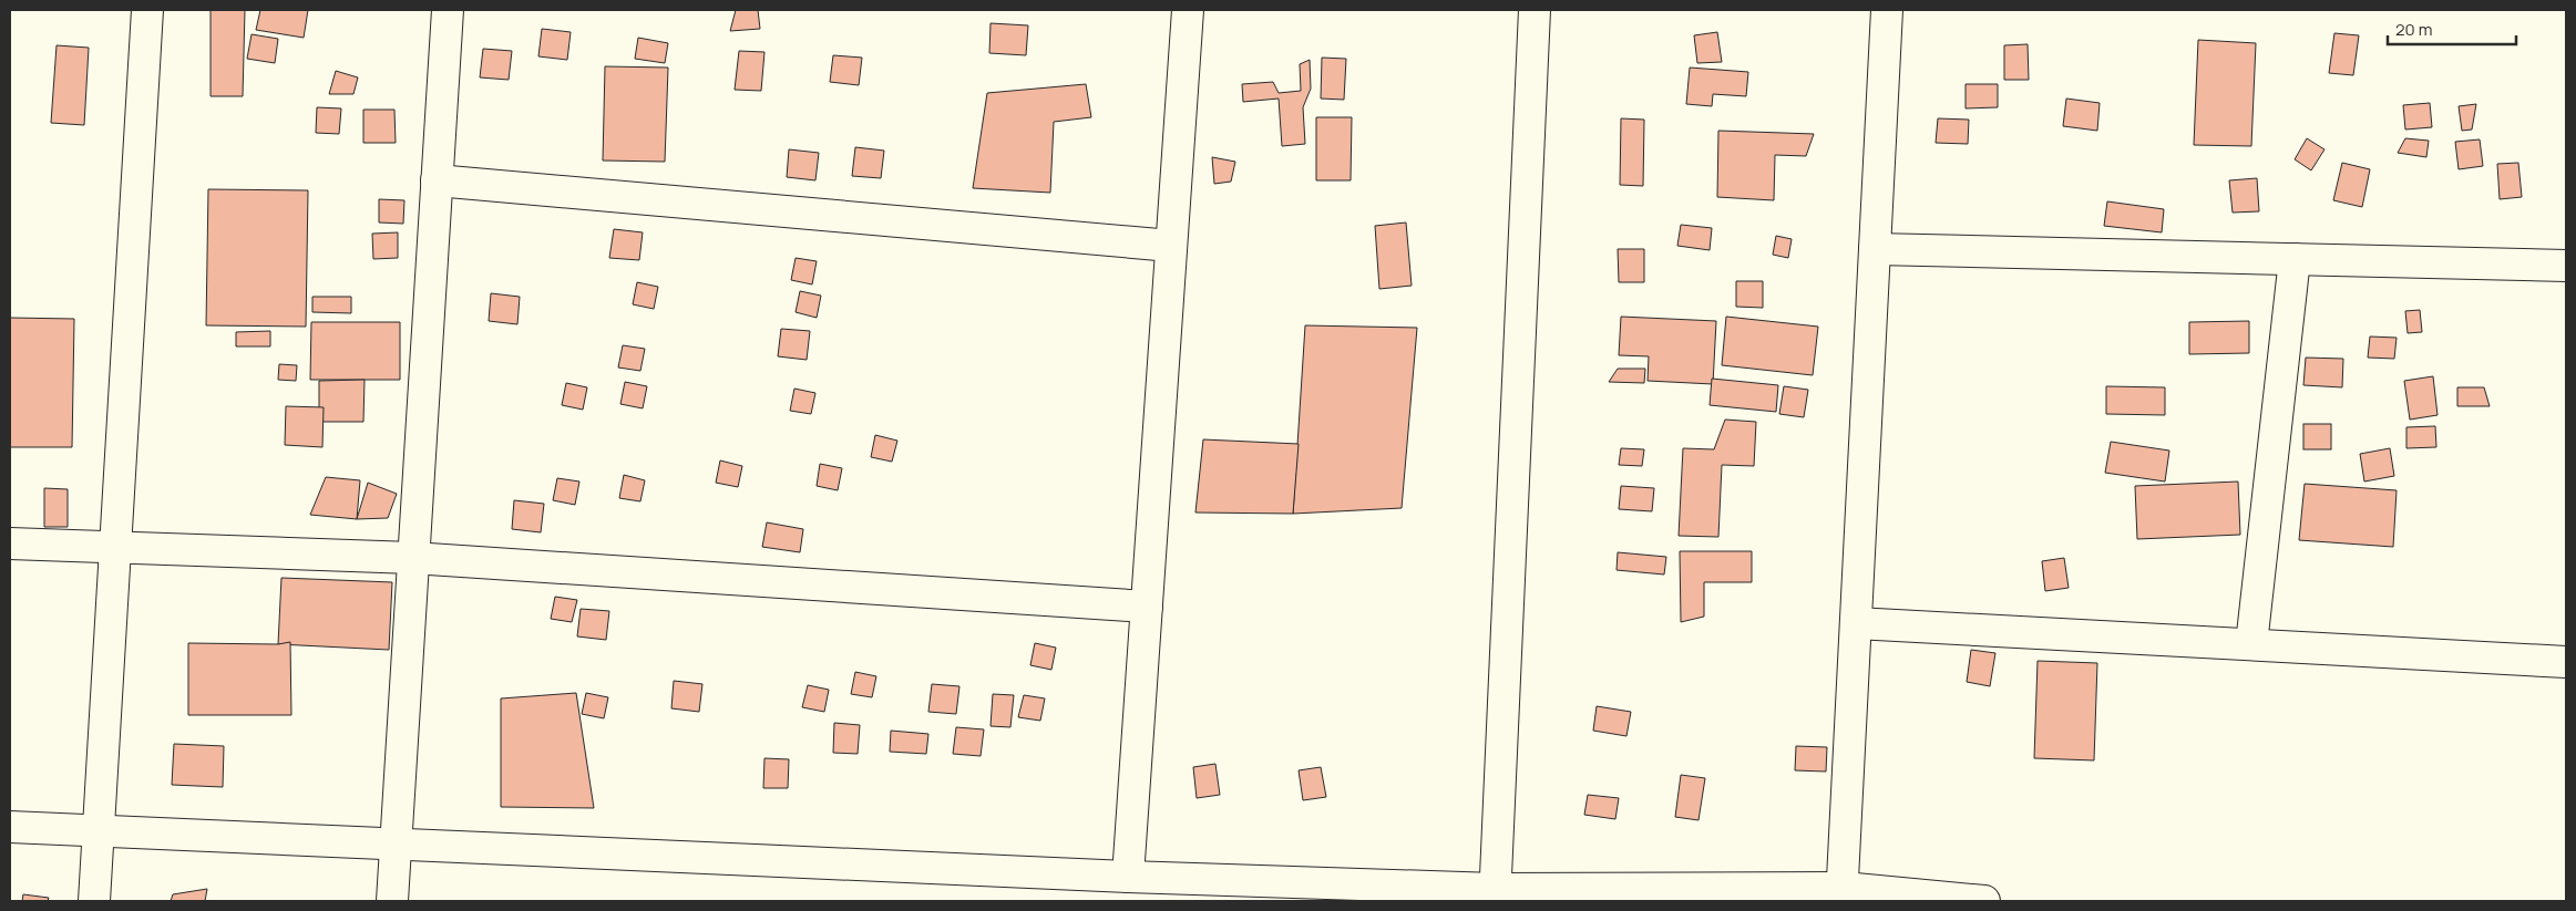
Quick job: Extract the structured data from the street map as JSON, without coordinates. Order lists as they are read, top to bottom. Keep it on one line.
{"scale_bar":"20 m"}
